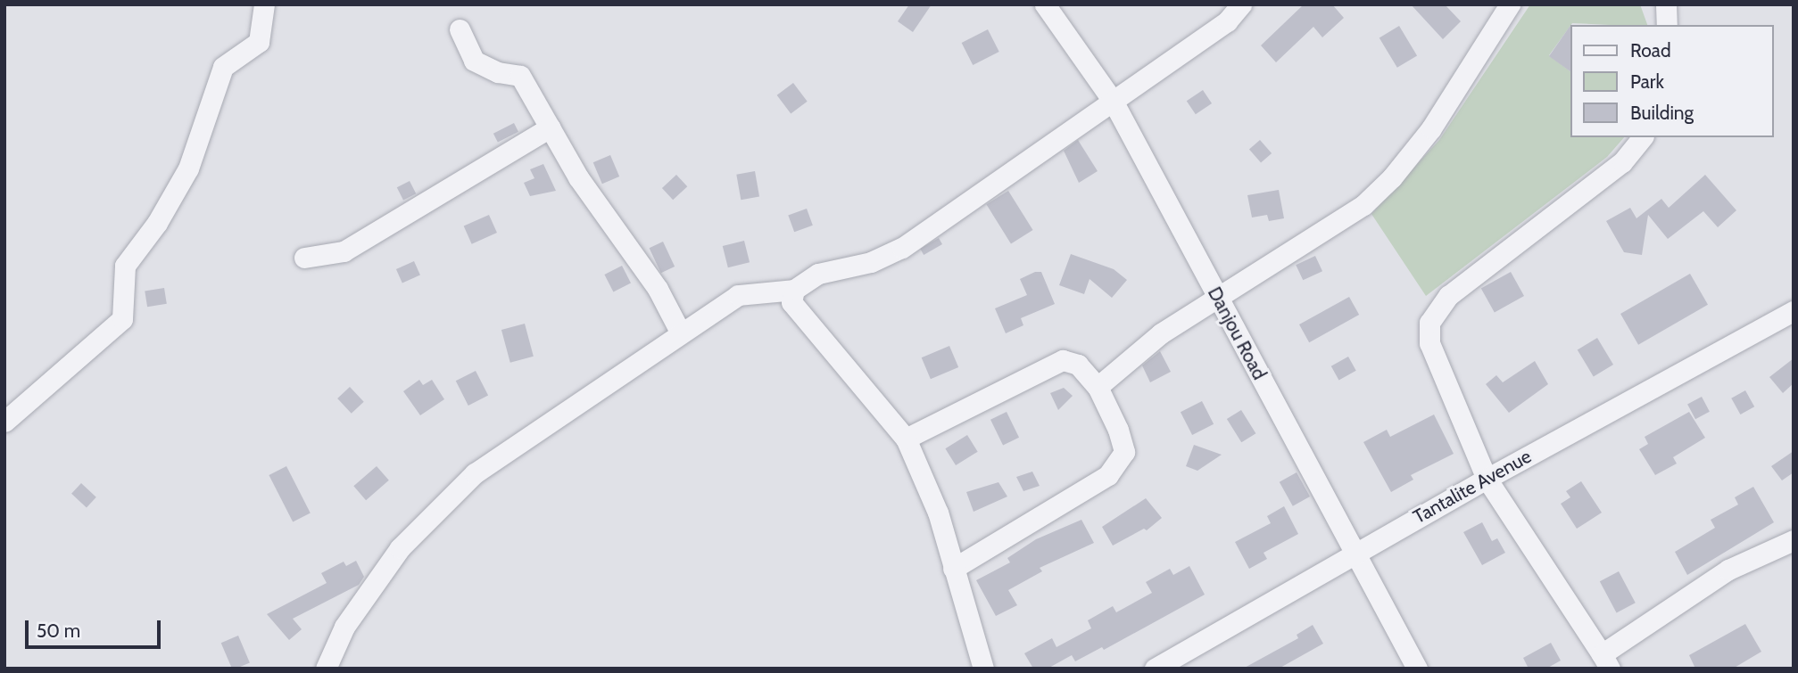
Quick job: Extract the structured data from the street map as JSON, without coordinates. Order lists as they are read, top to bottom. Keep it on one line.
{"streets":{"street":["Danjou Road","Tantalite Avenue"]},"crossings":[["Danjou Road","Tantalite Avenue"]],"legend":["Road","Park","Building"],"scale_bar":"50 m"}
